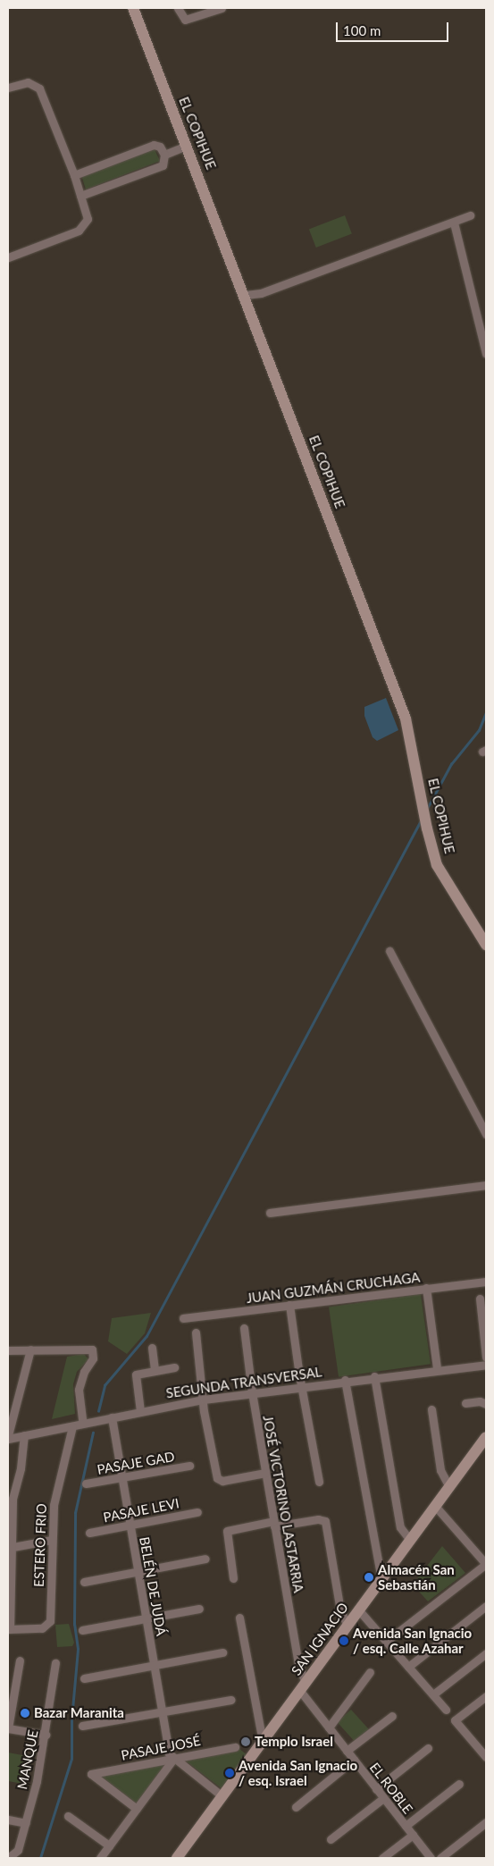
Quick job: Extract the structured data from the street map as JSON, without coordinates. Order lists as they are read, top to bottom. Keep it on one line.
{"streets":{"main road":["EL COPIHUE","SAN IGNACIO"],"street":["JUAN GUZMÁN CRUCHAGA","SEGUNDA TRANSVERSAL","PASAJE GAD","JOSÉ VICTORINO LASTARRIA","PASAJE LEVI","ESTERO FRIO","BELÉN DE JUDÁ","PASAJE JOSÉ","MANQUE","EL ROBLE"]},"crossings":[["SEGUNDA TRANSVERSAL","JOSÉ VICTORINO LASTARRIA"],["SEGUNDA TRANSVERSAL","ESTERO FRIO"],["SEGUNDA TRANSVERSAL","BELÉN DE JUDÁ"],["PASAJE GAD","BELÉN DE JUDÁ"],["JOSÉ VICTORINO LASTARRIA","SAN IGNACIO"],["JOSÉ VICTORINO LASTARRIA","EL ROBLE"],["PASAJE LEVI","BELÉN DE JUDÁ"],["BELÉN DE JUDÁ","PASAJE JOSÉ"],["SAN IGNACIO","EL ROBLE"]],"places":["Almacén San Sebastián","Avenida San Ignacio / esq. Calle Azahar","Bazar Maranita","Templo Israel","Avenida San Ignacio / esq. Israel"],"scale_bar":"100 m"}
